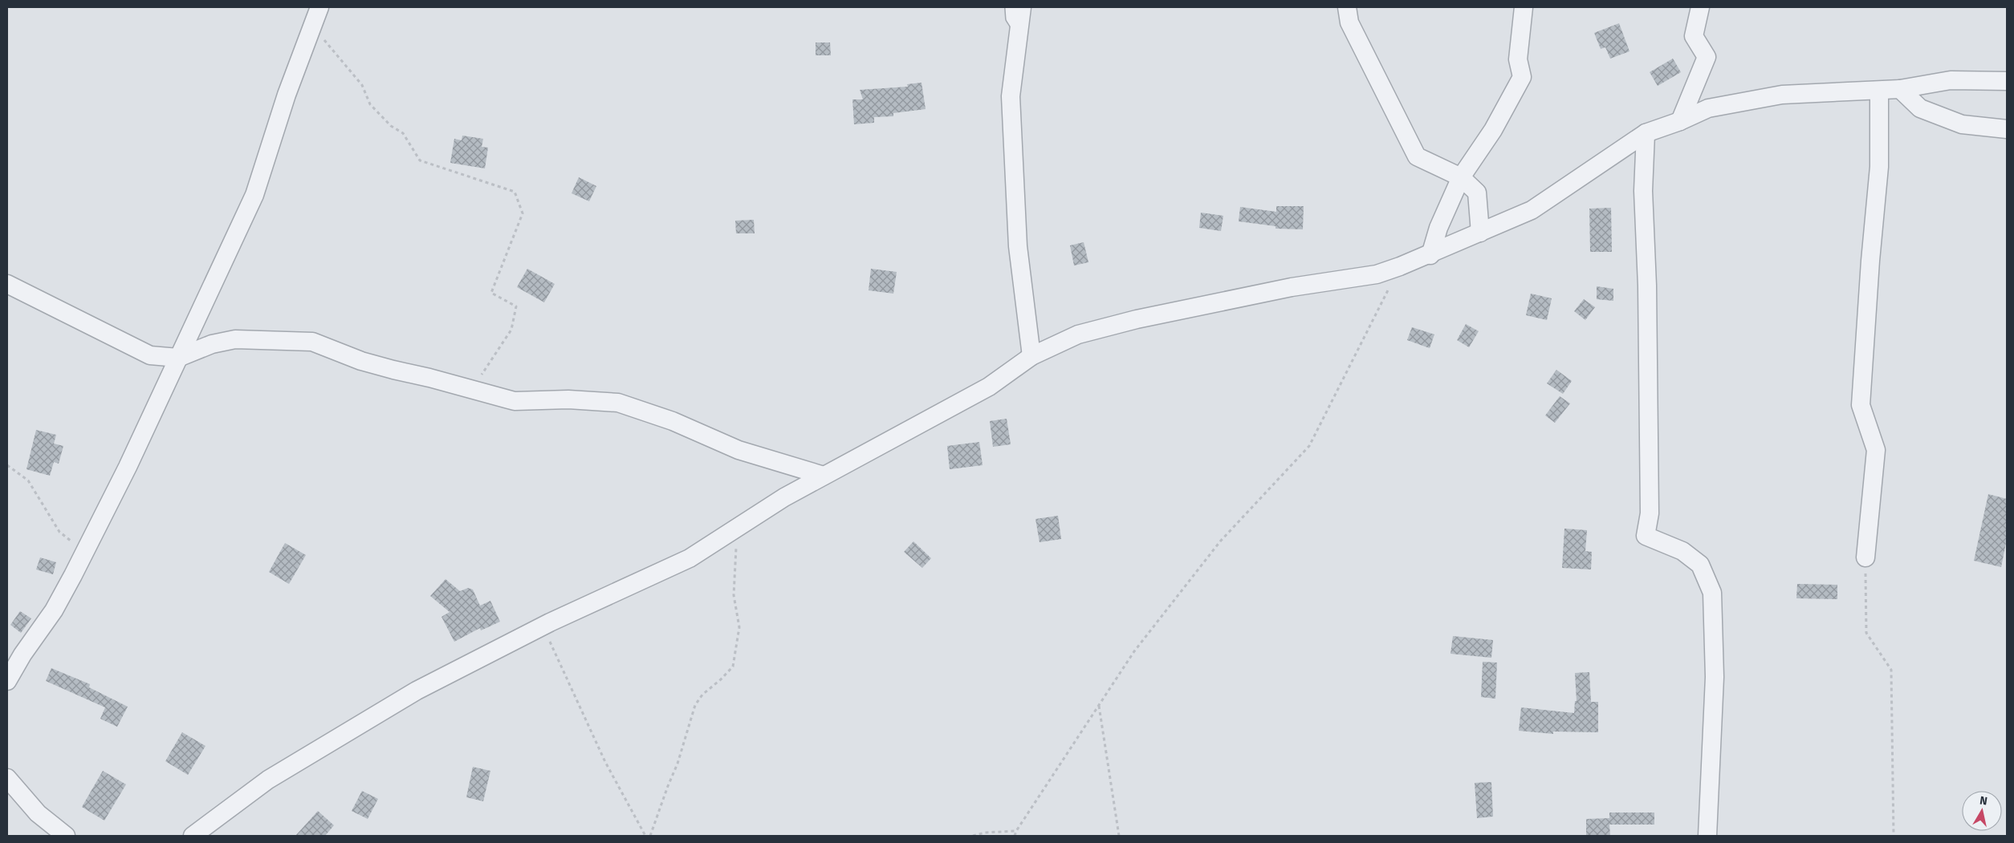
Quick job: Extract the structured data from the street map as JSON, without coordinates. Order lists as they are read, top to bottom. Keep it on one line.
{"north":"top"}
